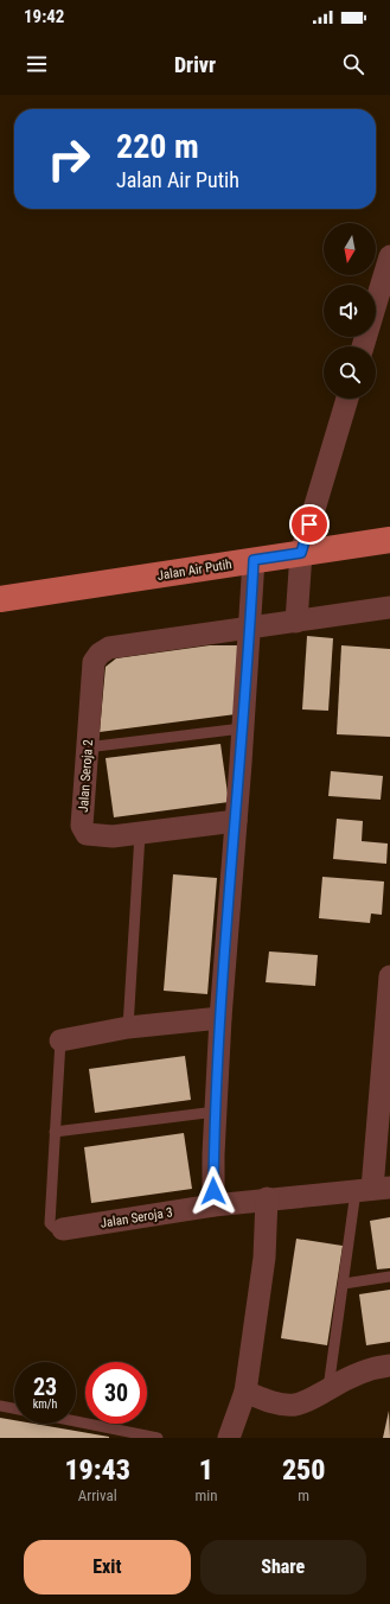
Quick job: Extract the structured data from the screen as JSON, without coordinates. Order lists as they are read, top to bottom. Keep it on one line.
{"streets":{"main road":["Jalan Air Putih"],"street":["Jalan Seroja 2","Jalan Seroja 3"]},"north":"bottom","page":{"status":"19:42","header":"Drivr","turn":["220 m","Jalan Air Putih"],"speed":"23 km/h","limit":"30","eta":["19:43","Arrival","1","min","250","m"],"buttons":["Exit","Share"]}}
